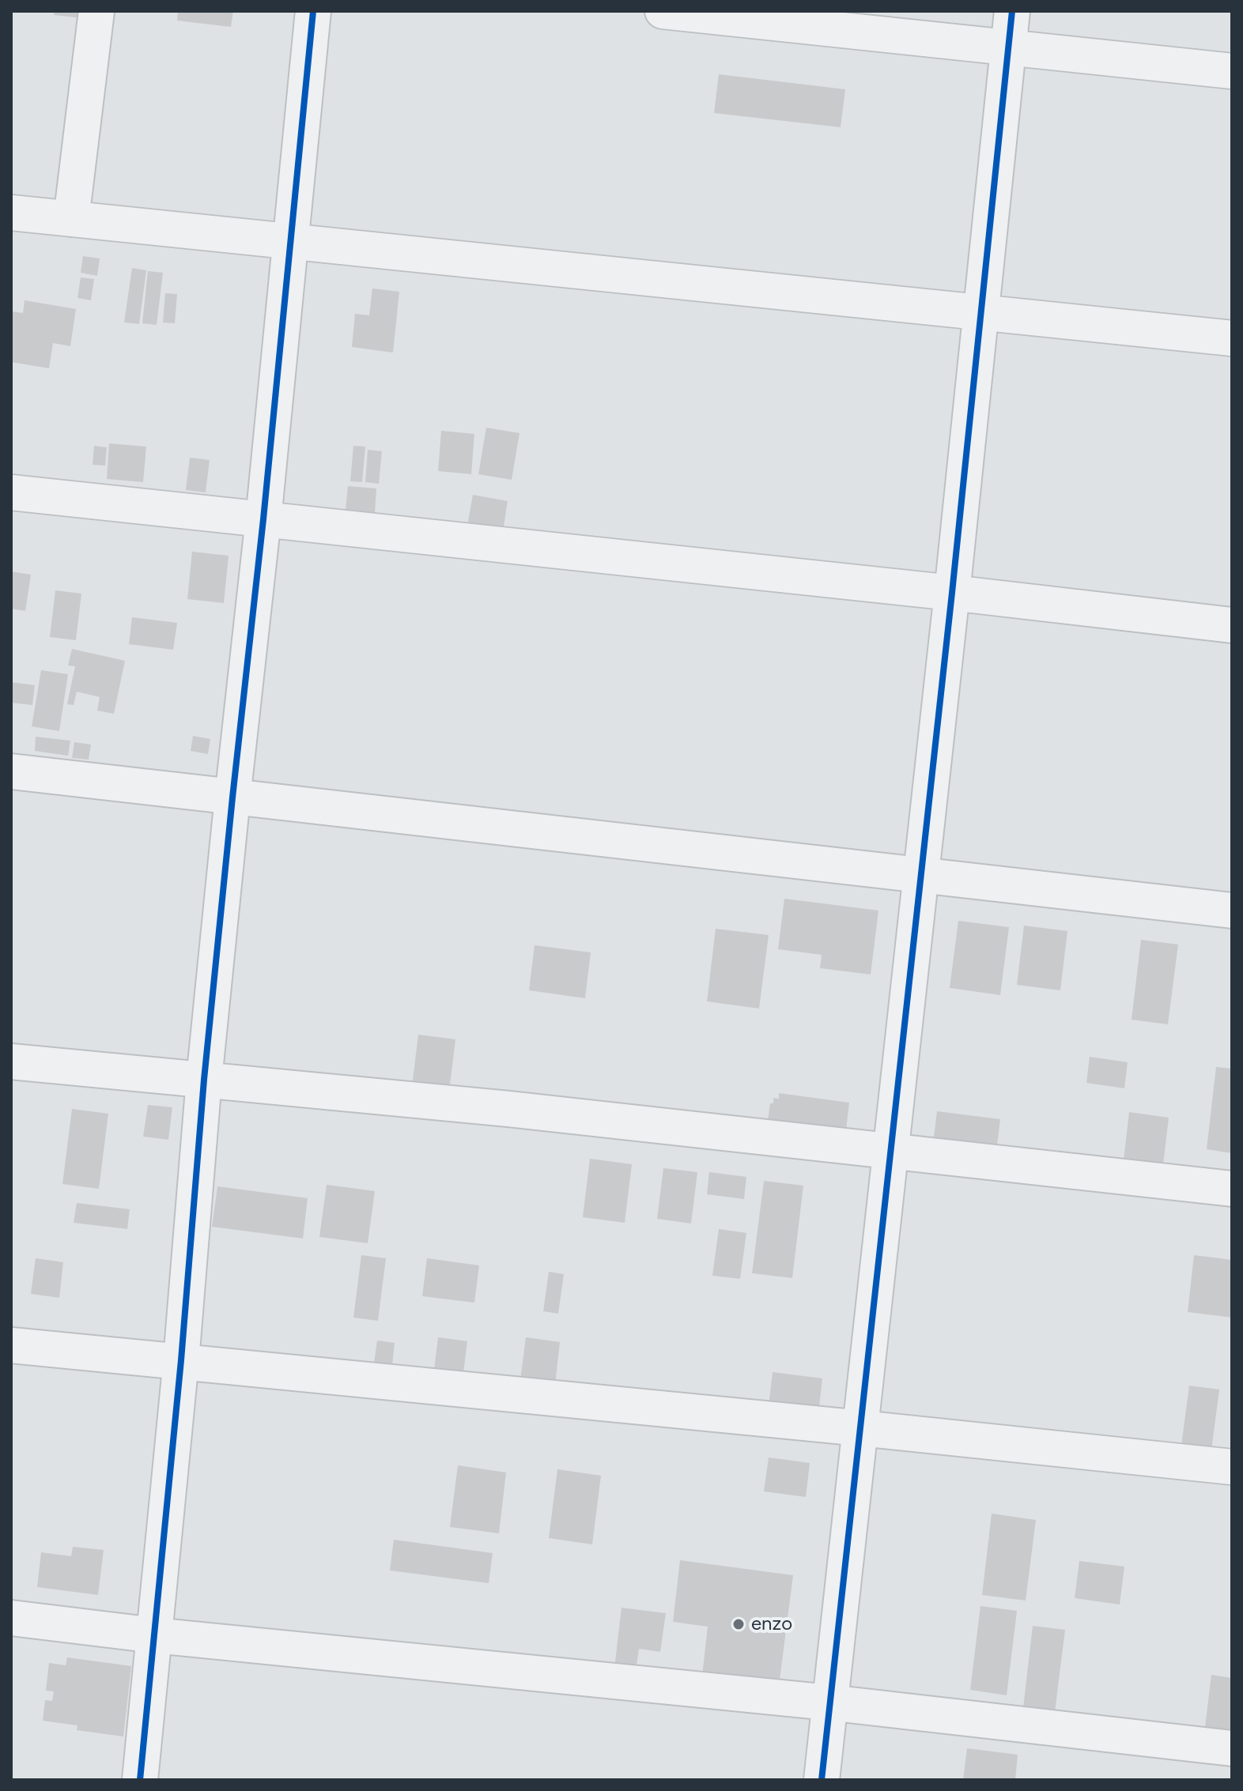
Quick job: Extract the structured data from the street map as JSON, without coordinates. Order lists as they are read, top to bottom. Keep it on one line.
{"places":["enzo"]}
